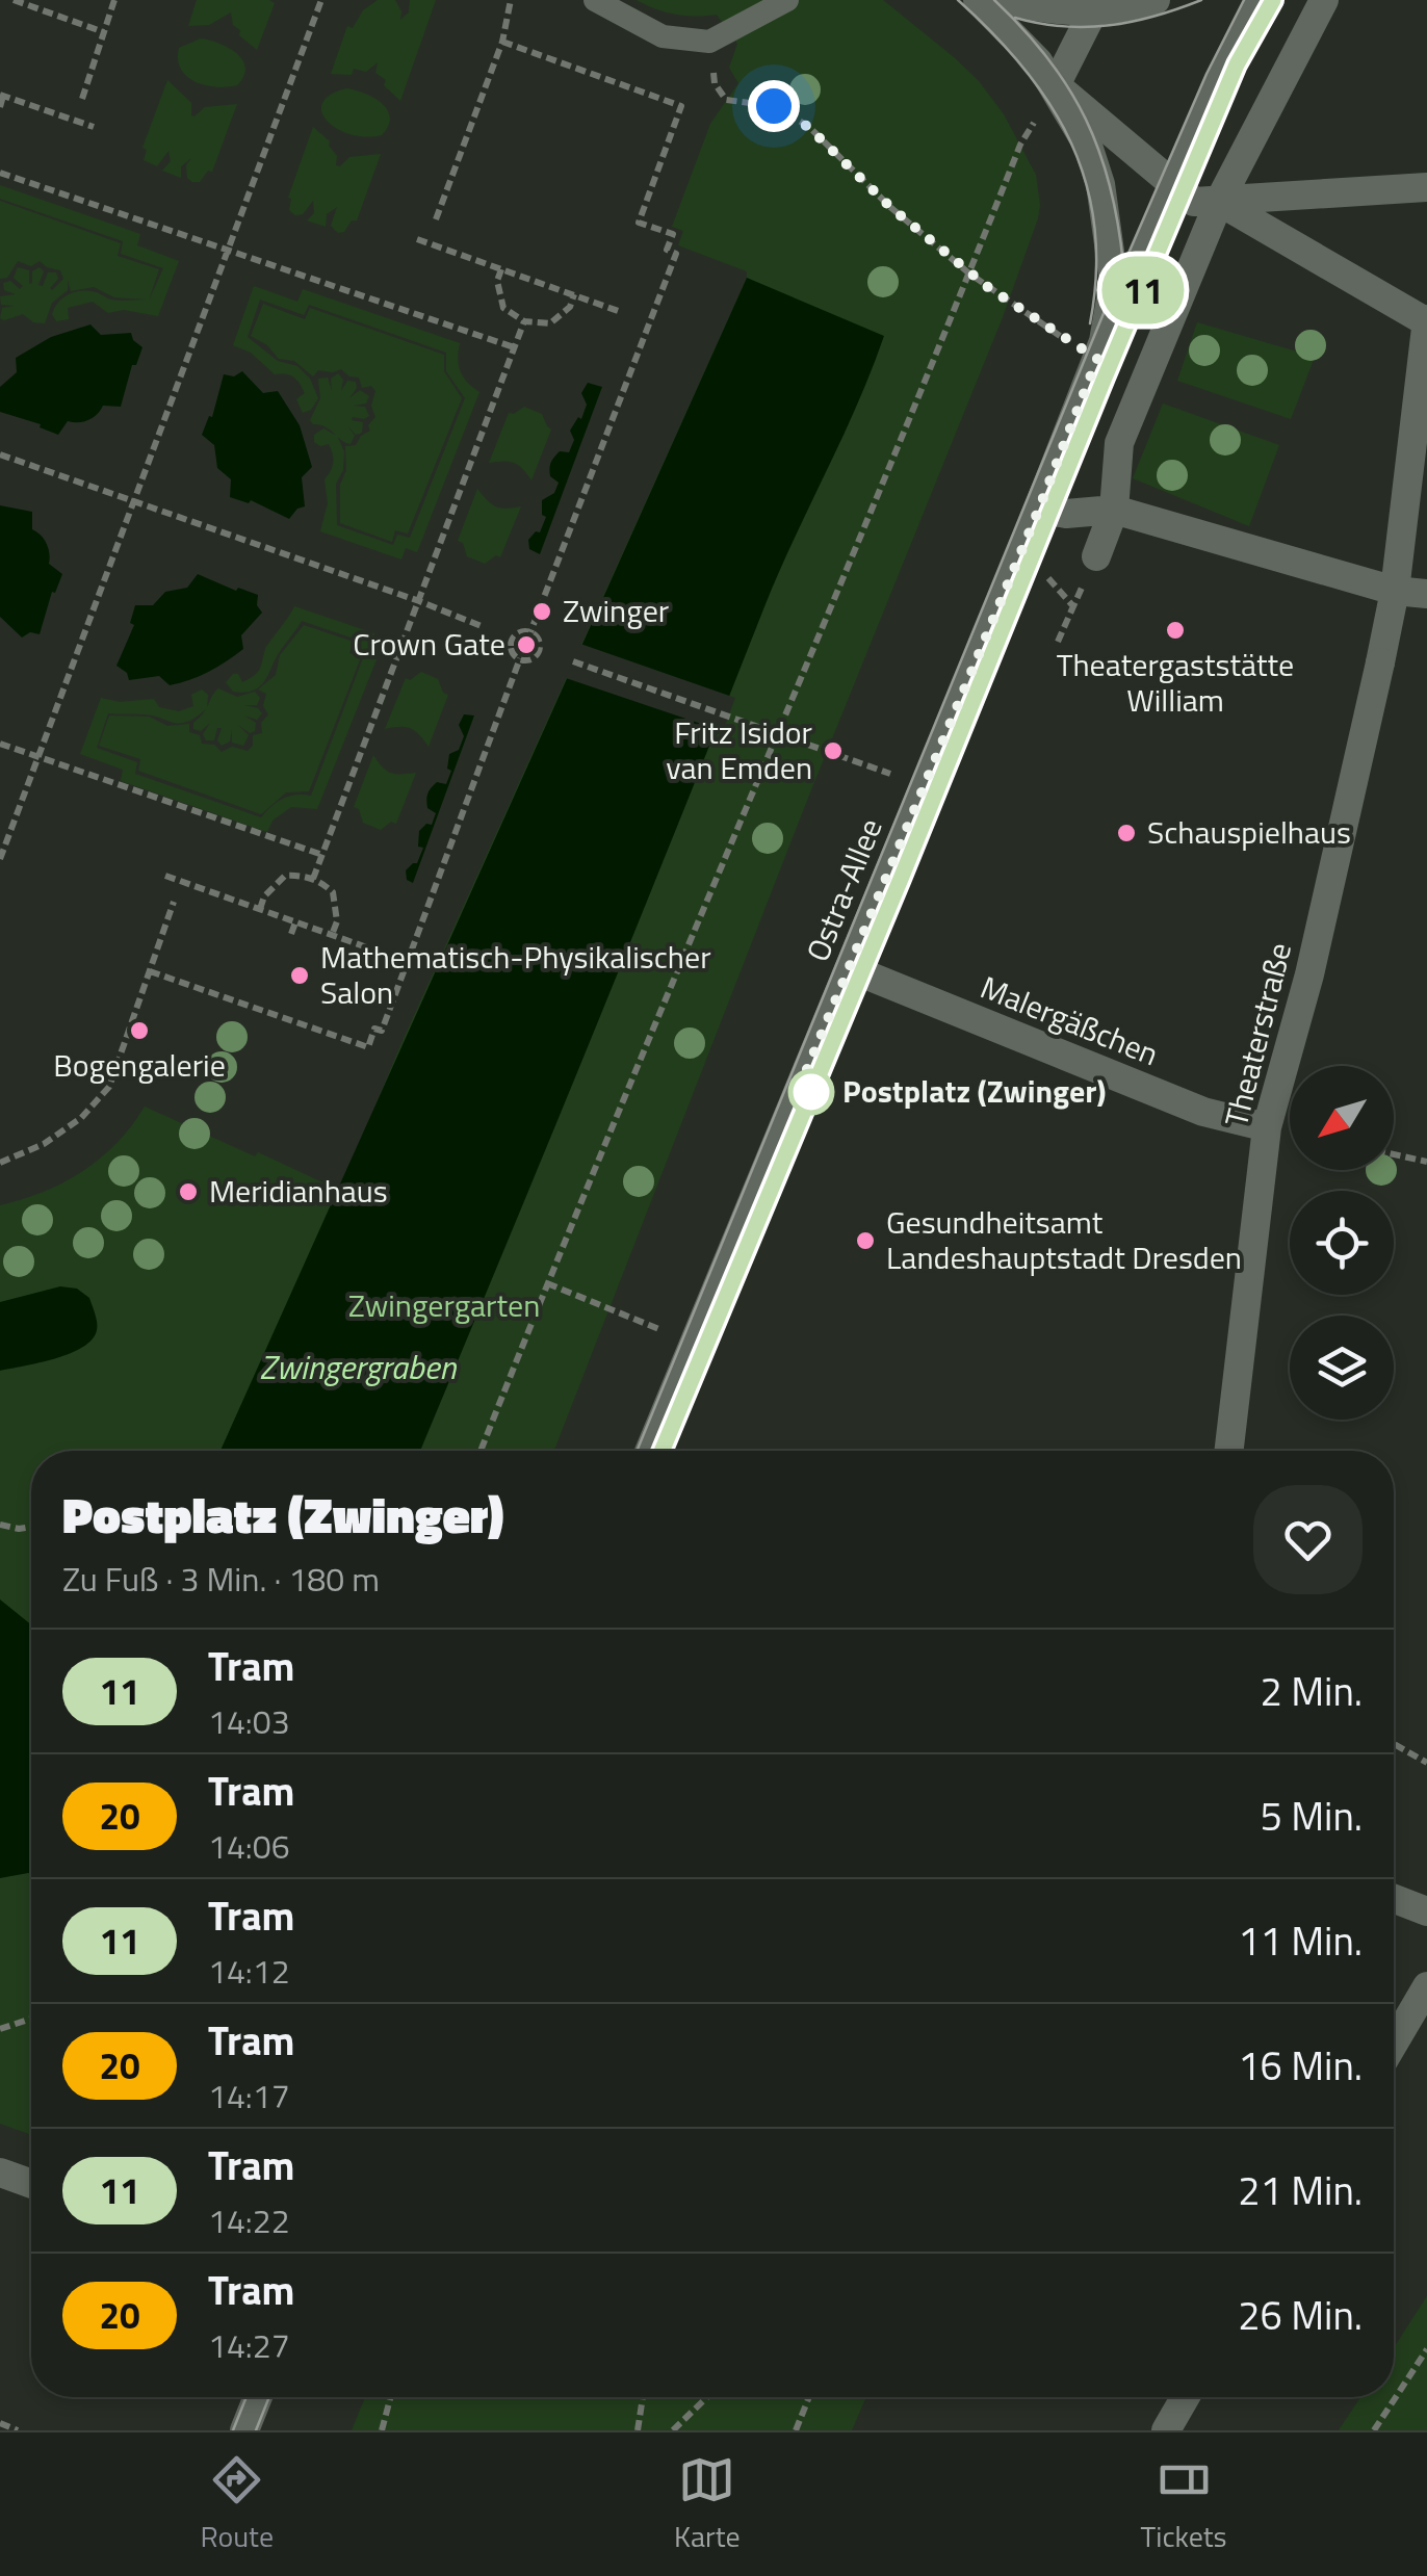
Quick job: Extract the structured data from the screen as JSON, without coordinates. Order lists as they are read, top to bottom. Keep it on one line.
{"streets":{"street":["Ostra-Allee","Malergäßchen","Theaterstraße"]},"crossings":[["Ostra-Allee","Malergäßchen"],["Malergäßchen","Theaterstraße"]],"water":["Zwingergraben"],"parks":["Zwingergarten"],"places":["Zwinger","Theatergaststätte William","Crown Gate","Fritz Isidor van Emden","Schauspielhaus","Mathematisch-Physikalischer Salon","Bogengalerie","Postplatz (Zwinger)","Meridianhaus","Gesundheitsamt Landeshauptstadt Dresden"],"lines":["tram line 11"],"north":"bottom left","page":{"on_map":"11","heading":["Postplatz (Zwinger)","Zu Fuß · 3 Min. · 180 m"],"list":[{"mark":"11","name":"Tram","note":"14:03","value":"2 Min."},{"mark":"20","name":"Tram","note":"14:06","value":"5 Min."},{"mark":"11","name":"Tram","note":"14:12","value":"11 Min."},{"mark":"20","name":"Tram","note":"14:17","value":"16 Min."},{"mark":"11","name":"Tram","note":"14:22","value":"21 Min."},{"mark":"20","name":"Tram","note":"14:27","value":"26 Min."}],"tabs":["Route","Karte","Tickets"]}}
